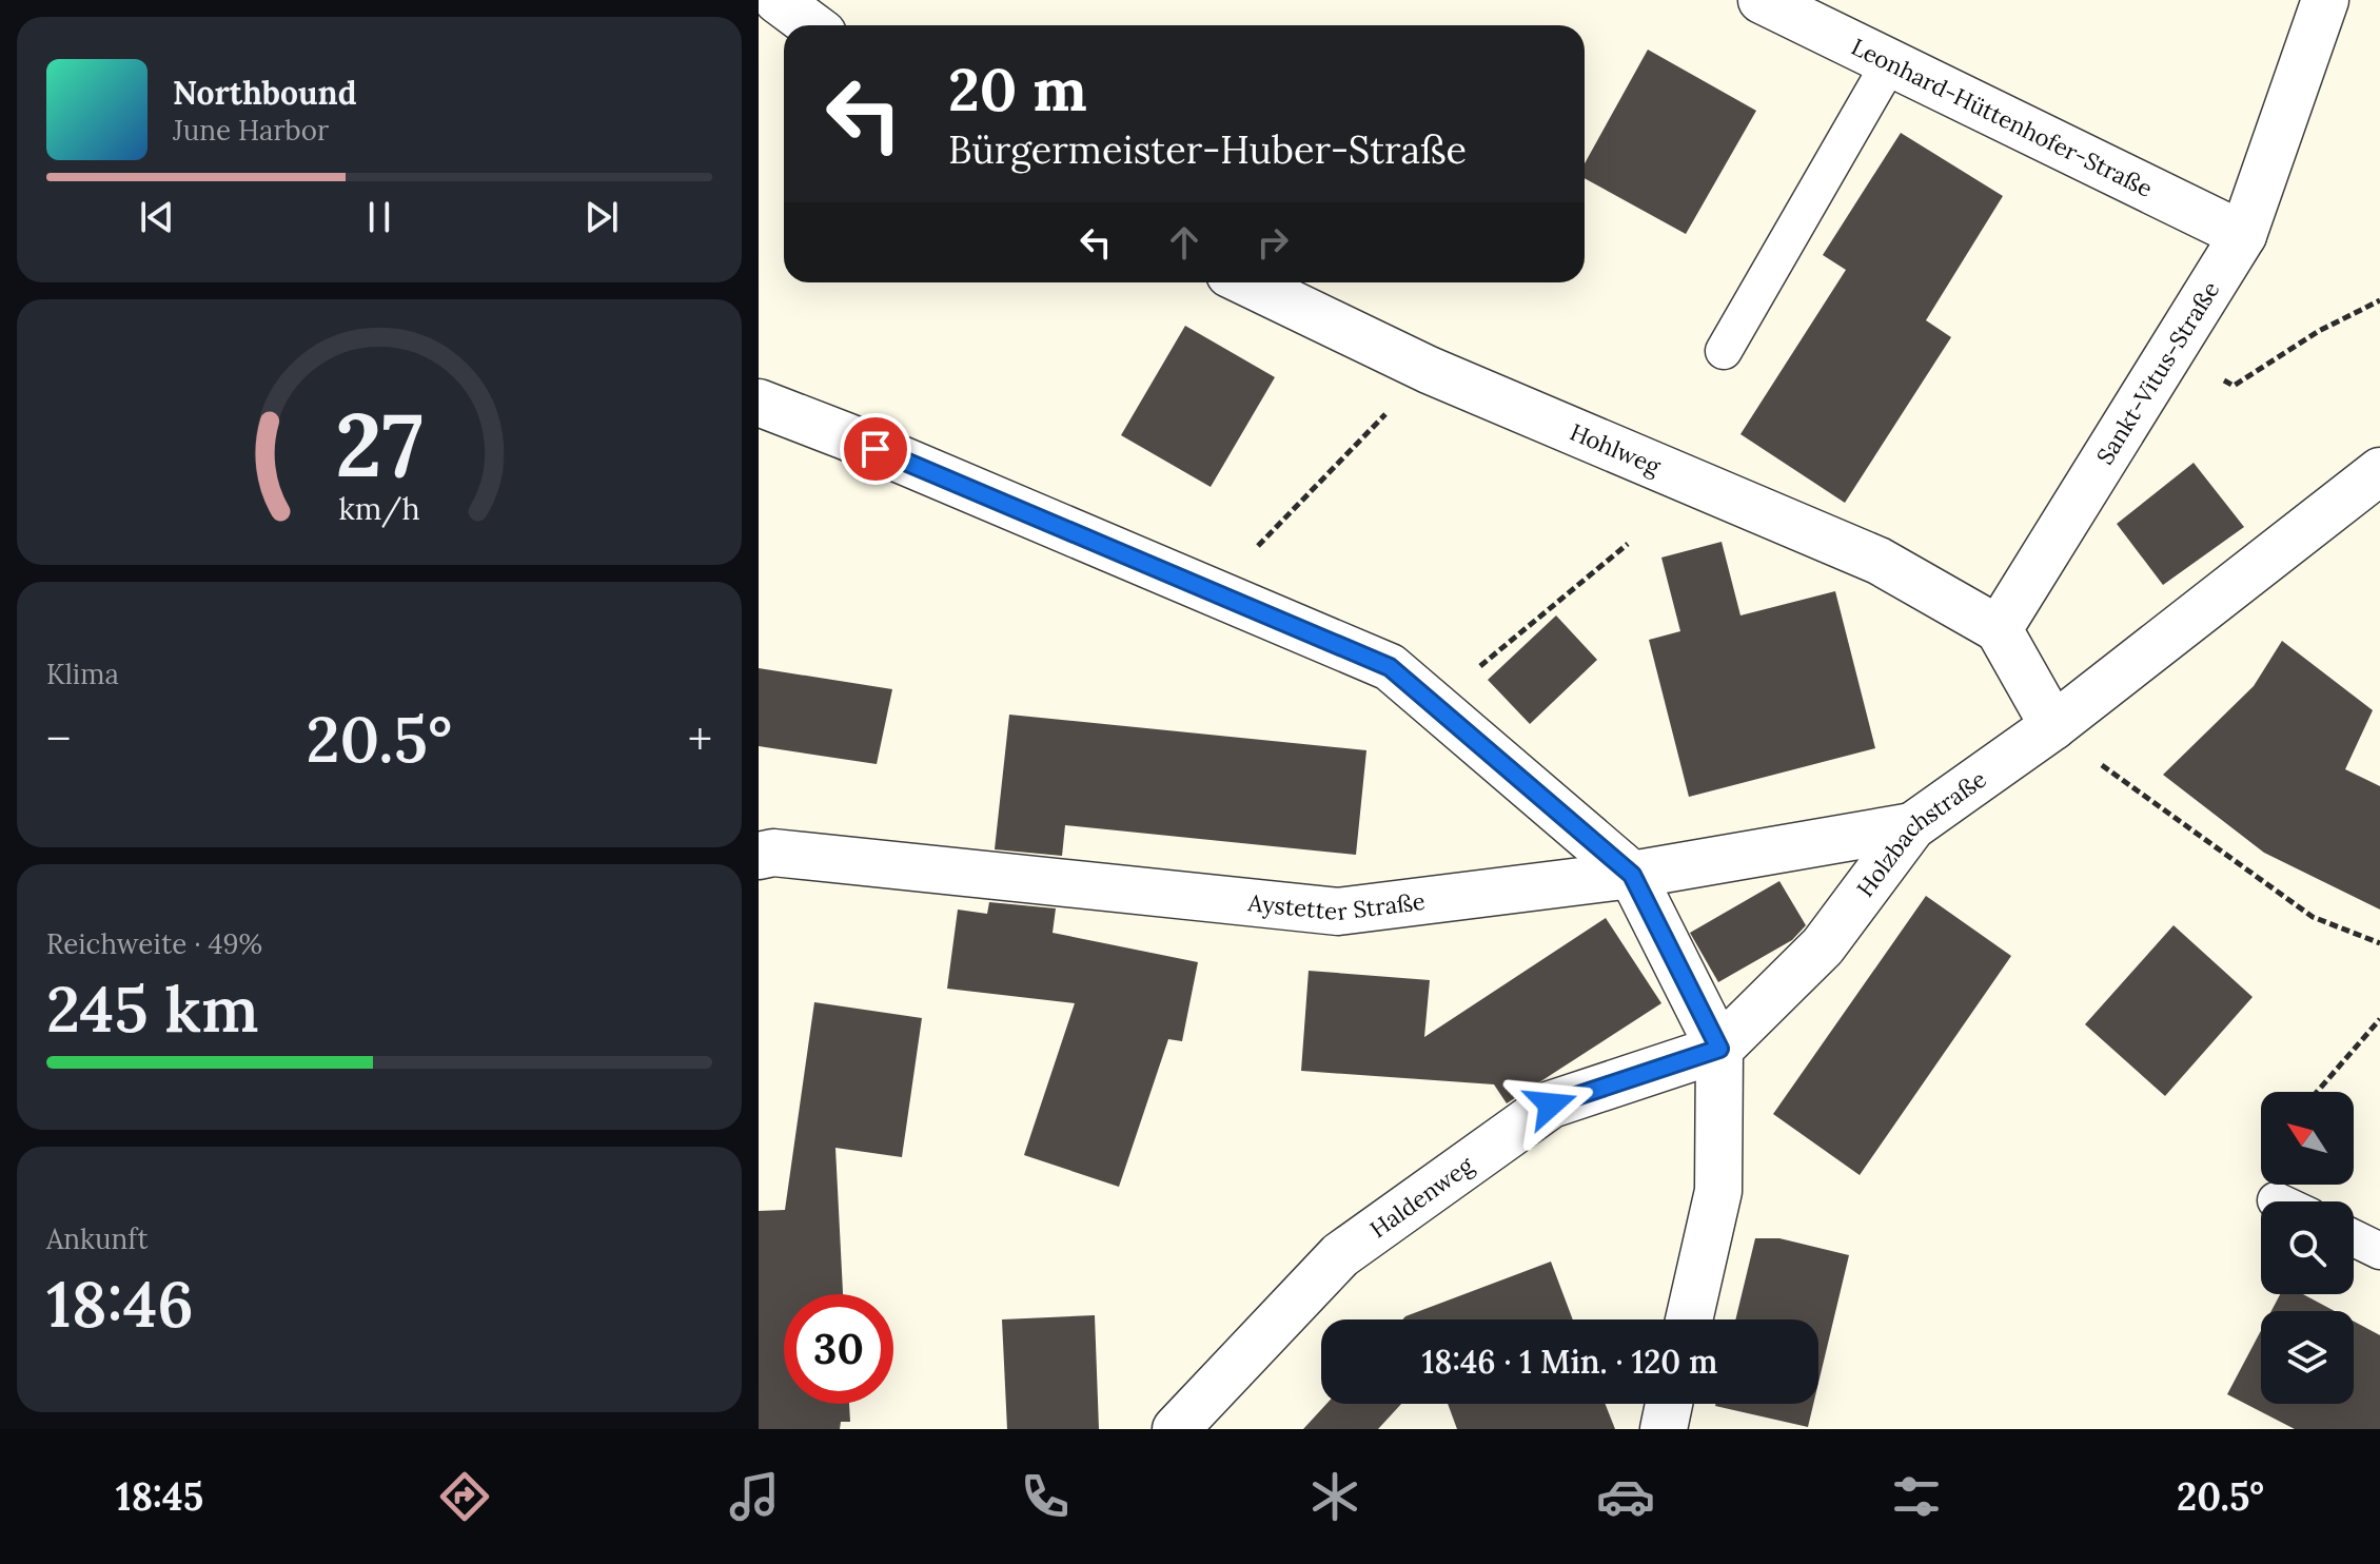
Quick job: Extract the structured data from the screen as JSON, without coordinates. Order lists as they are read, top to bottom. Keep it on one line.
{"streets":{"street":["Leonhard-Hüttenhofer-Straße","Sankt-Vitus-Straße","Hohlweg","Holzbachstraße","Aystetter Straße","Haldenweg"]},"crossings":[["Leonhard-Hüttenhofer-Straße","Sankt-Vitus-Straße"],["Sankt-Vitus-Straße","Hohlweg"],["Holzbachstraße","Aystetter Straße"],["Holzbachstraße","Haldenweg"]],"north":"top left","page":{"turn":["20 m","Bürgermeister-Huber-Straße"],"song":["Northbound","June Harbor"],"tile":["Klima",["Reichweite · 49%","245 km"],["Ankunft","18:46"]],"heat":["−","20.5°","+"],"limit":"30","trip":"18:46 · 1 Min. · 120 m","tabs":["18:45","20.5°"],"gauge":["27","km/h"]}}
